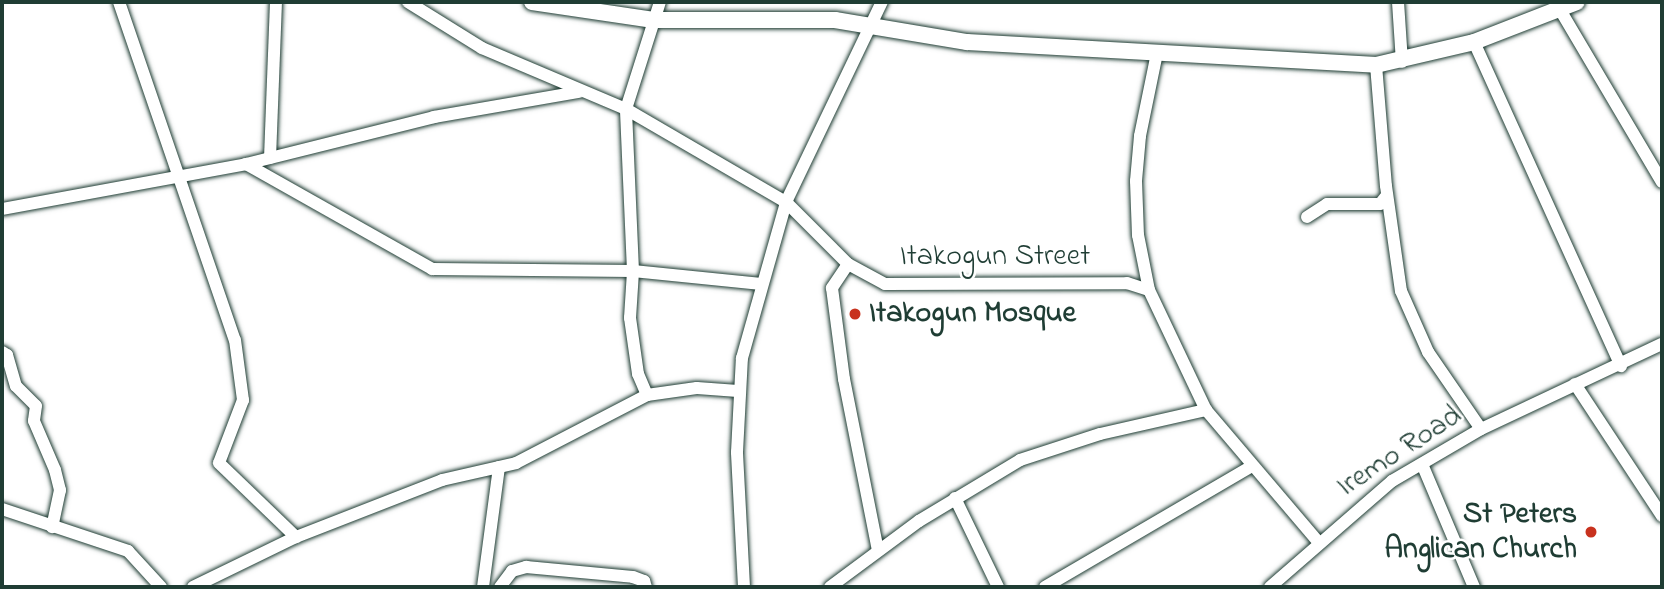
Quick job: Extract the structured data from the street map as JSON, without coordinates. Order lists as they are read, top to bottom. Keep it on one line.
{"streets":{"street":["Itakogun Street","Iremo Road"]},"places":["Itakogun Mosque","St Peters Anglican Church"]}
